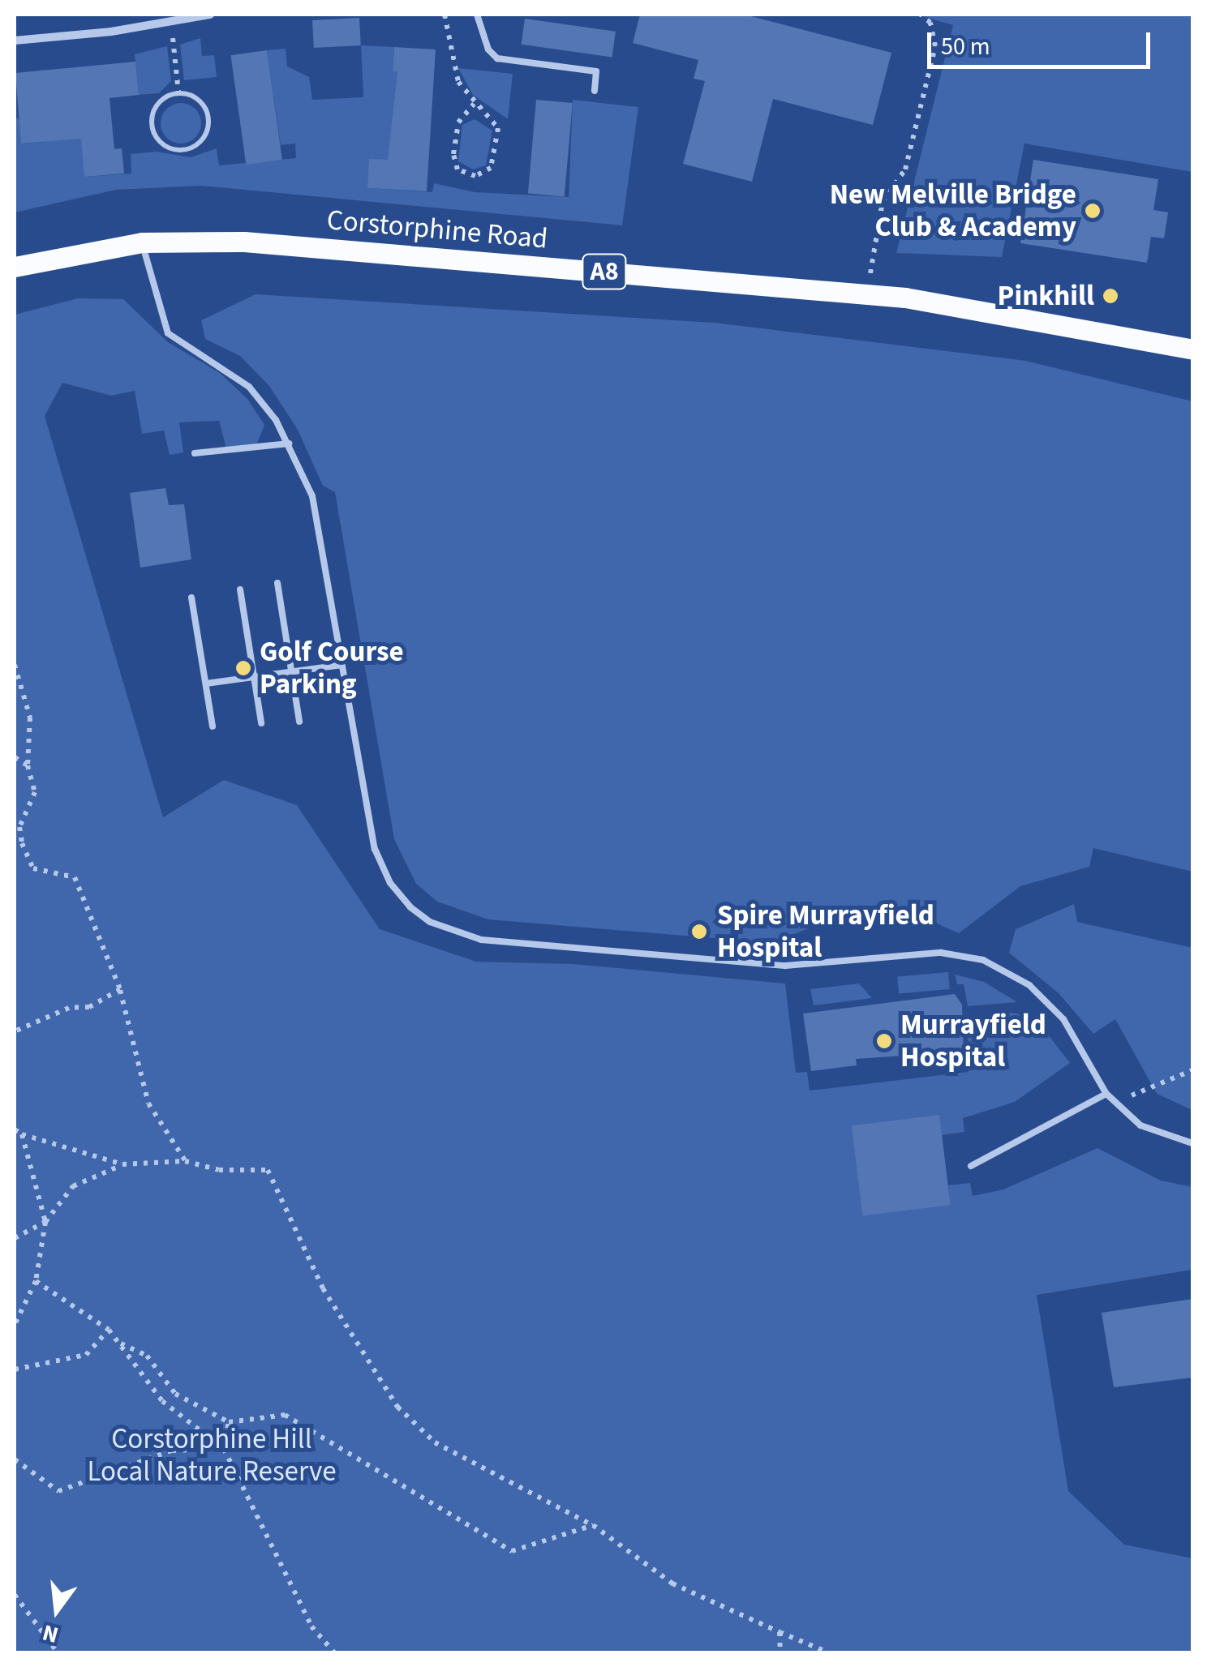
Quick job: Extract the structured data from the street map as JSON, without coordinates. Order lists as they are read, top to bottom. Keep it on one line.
{"streets":{"main road":["Corstorphine Road","A8"]},"parks":["Corstorphine Hill Local Nature Reserve"],"places":["New Melville Bridge Club & Academy","Pinkhill","Golf Course Parking","Spire Murrayfield Hospital","Murrayfield Hospital"],"scale_bar":"50 m","north":"bottom"}
